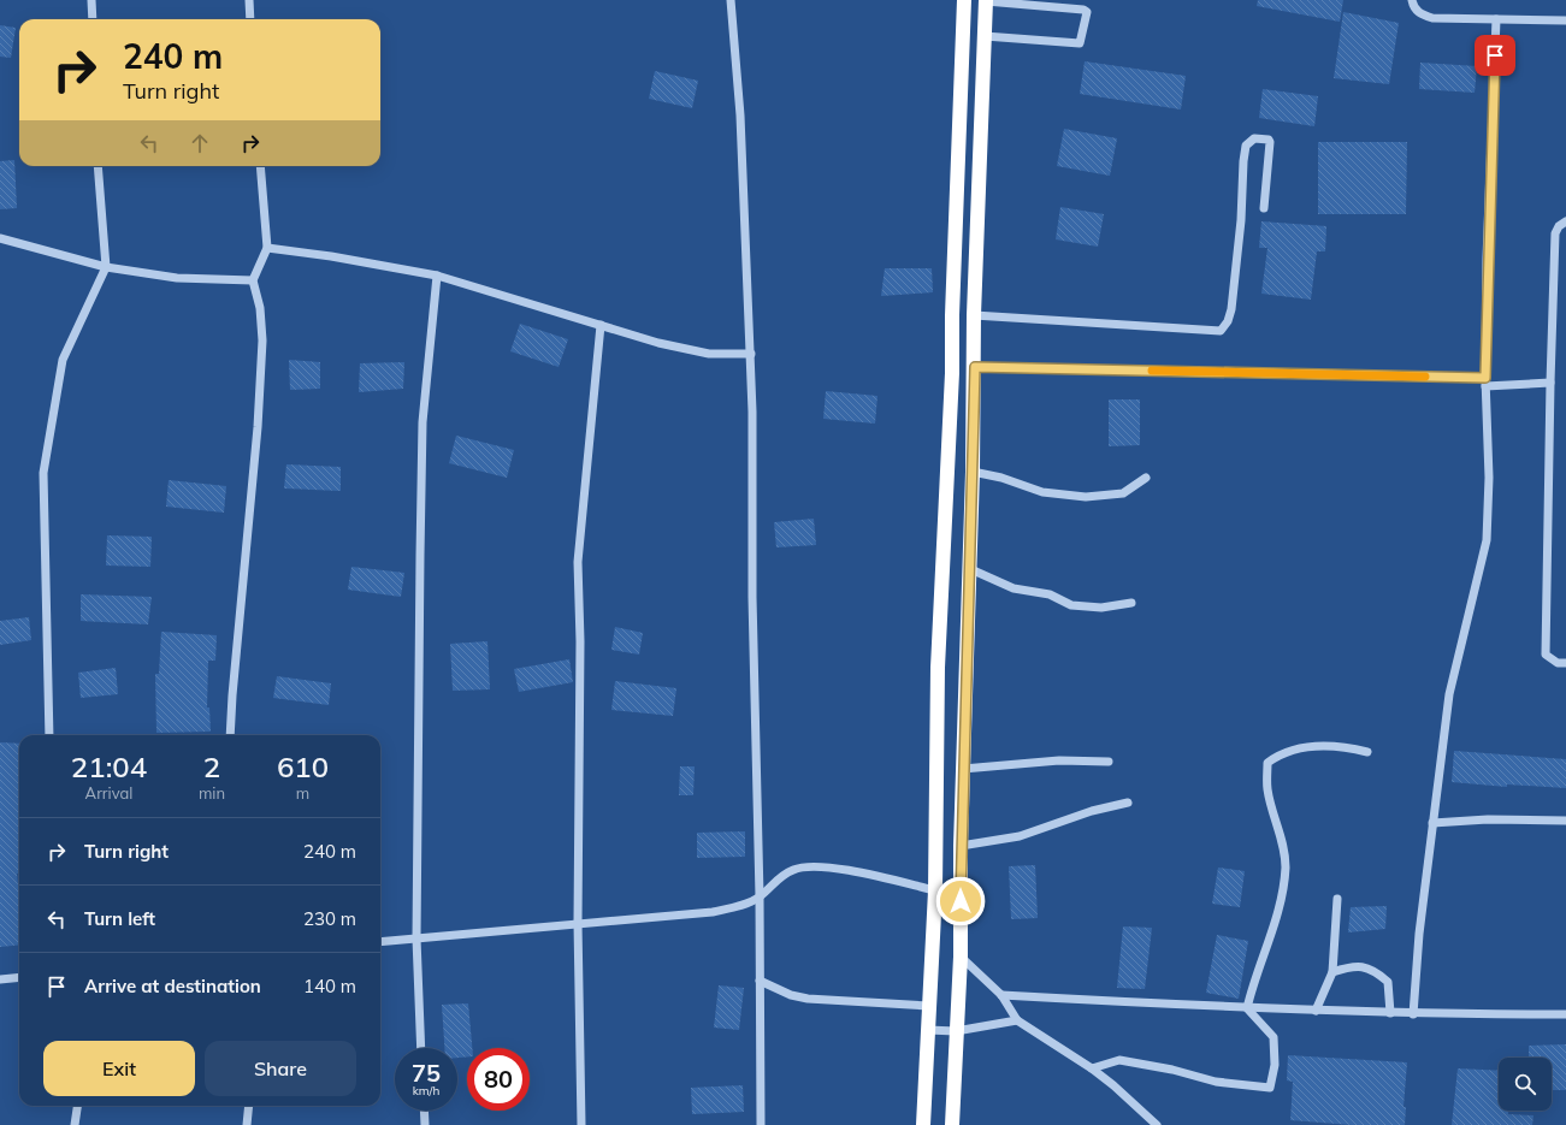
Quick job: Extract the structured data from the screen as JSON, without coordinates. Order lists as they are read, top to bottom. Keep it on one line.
{"page":{"turn":["240 m","Turn right"],"eta":["21:04","Arrival","2","min","610","m"],"list":[{"name":"Turn right","value":"240 m"},{"name":"Turn left","value":"230 m"},{"name":"Arrive at destination","value":"140 m"}],"buttons":["Exit","Share"],"speed":"75 km/h","limit":"80"}}
